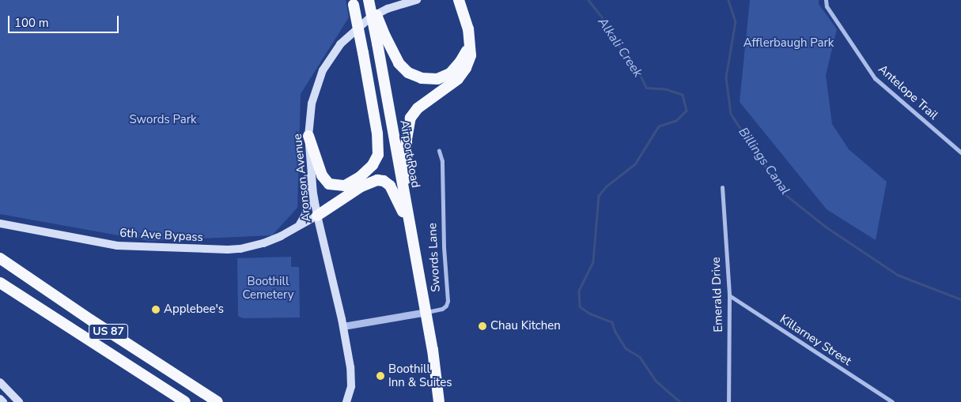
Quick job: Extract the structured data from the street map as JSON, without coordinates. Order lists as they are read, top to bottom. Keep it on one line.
{"streets":{"highway":["Airport Road","US 87"],"main road":["Aronson Avenue","6th Ave Bypass"],"street":["Antelope Trail","Swords Lane","Emerald Drive","Killarney Street"]},"crossings":[["Airport Road","Swords Lane"],["Aronson Avenue","6th Ave Bypass"],["Aronson Avenue","Swords Lane"],["Emerald Drive","Killarney Street"]],"water":["Alkali Creek","Billings Canal"],"parks":["Afflerbaugh Park","Swords Park","Boothill Cemetery"],"places":["Applebee's","Chau Kitchen","Boothill Inn & Suites"],"scale_bar":"100 m"}
